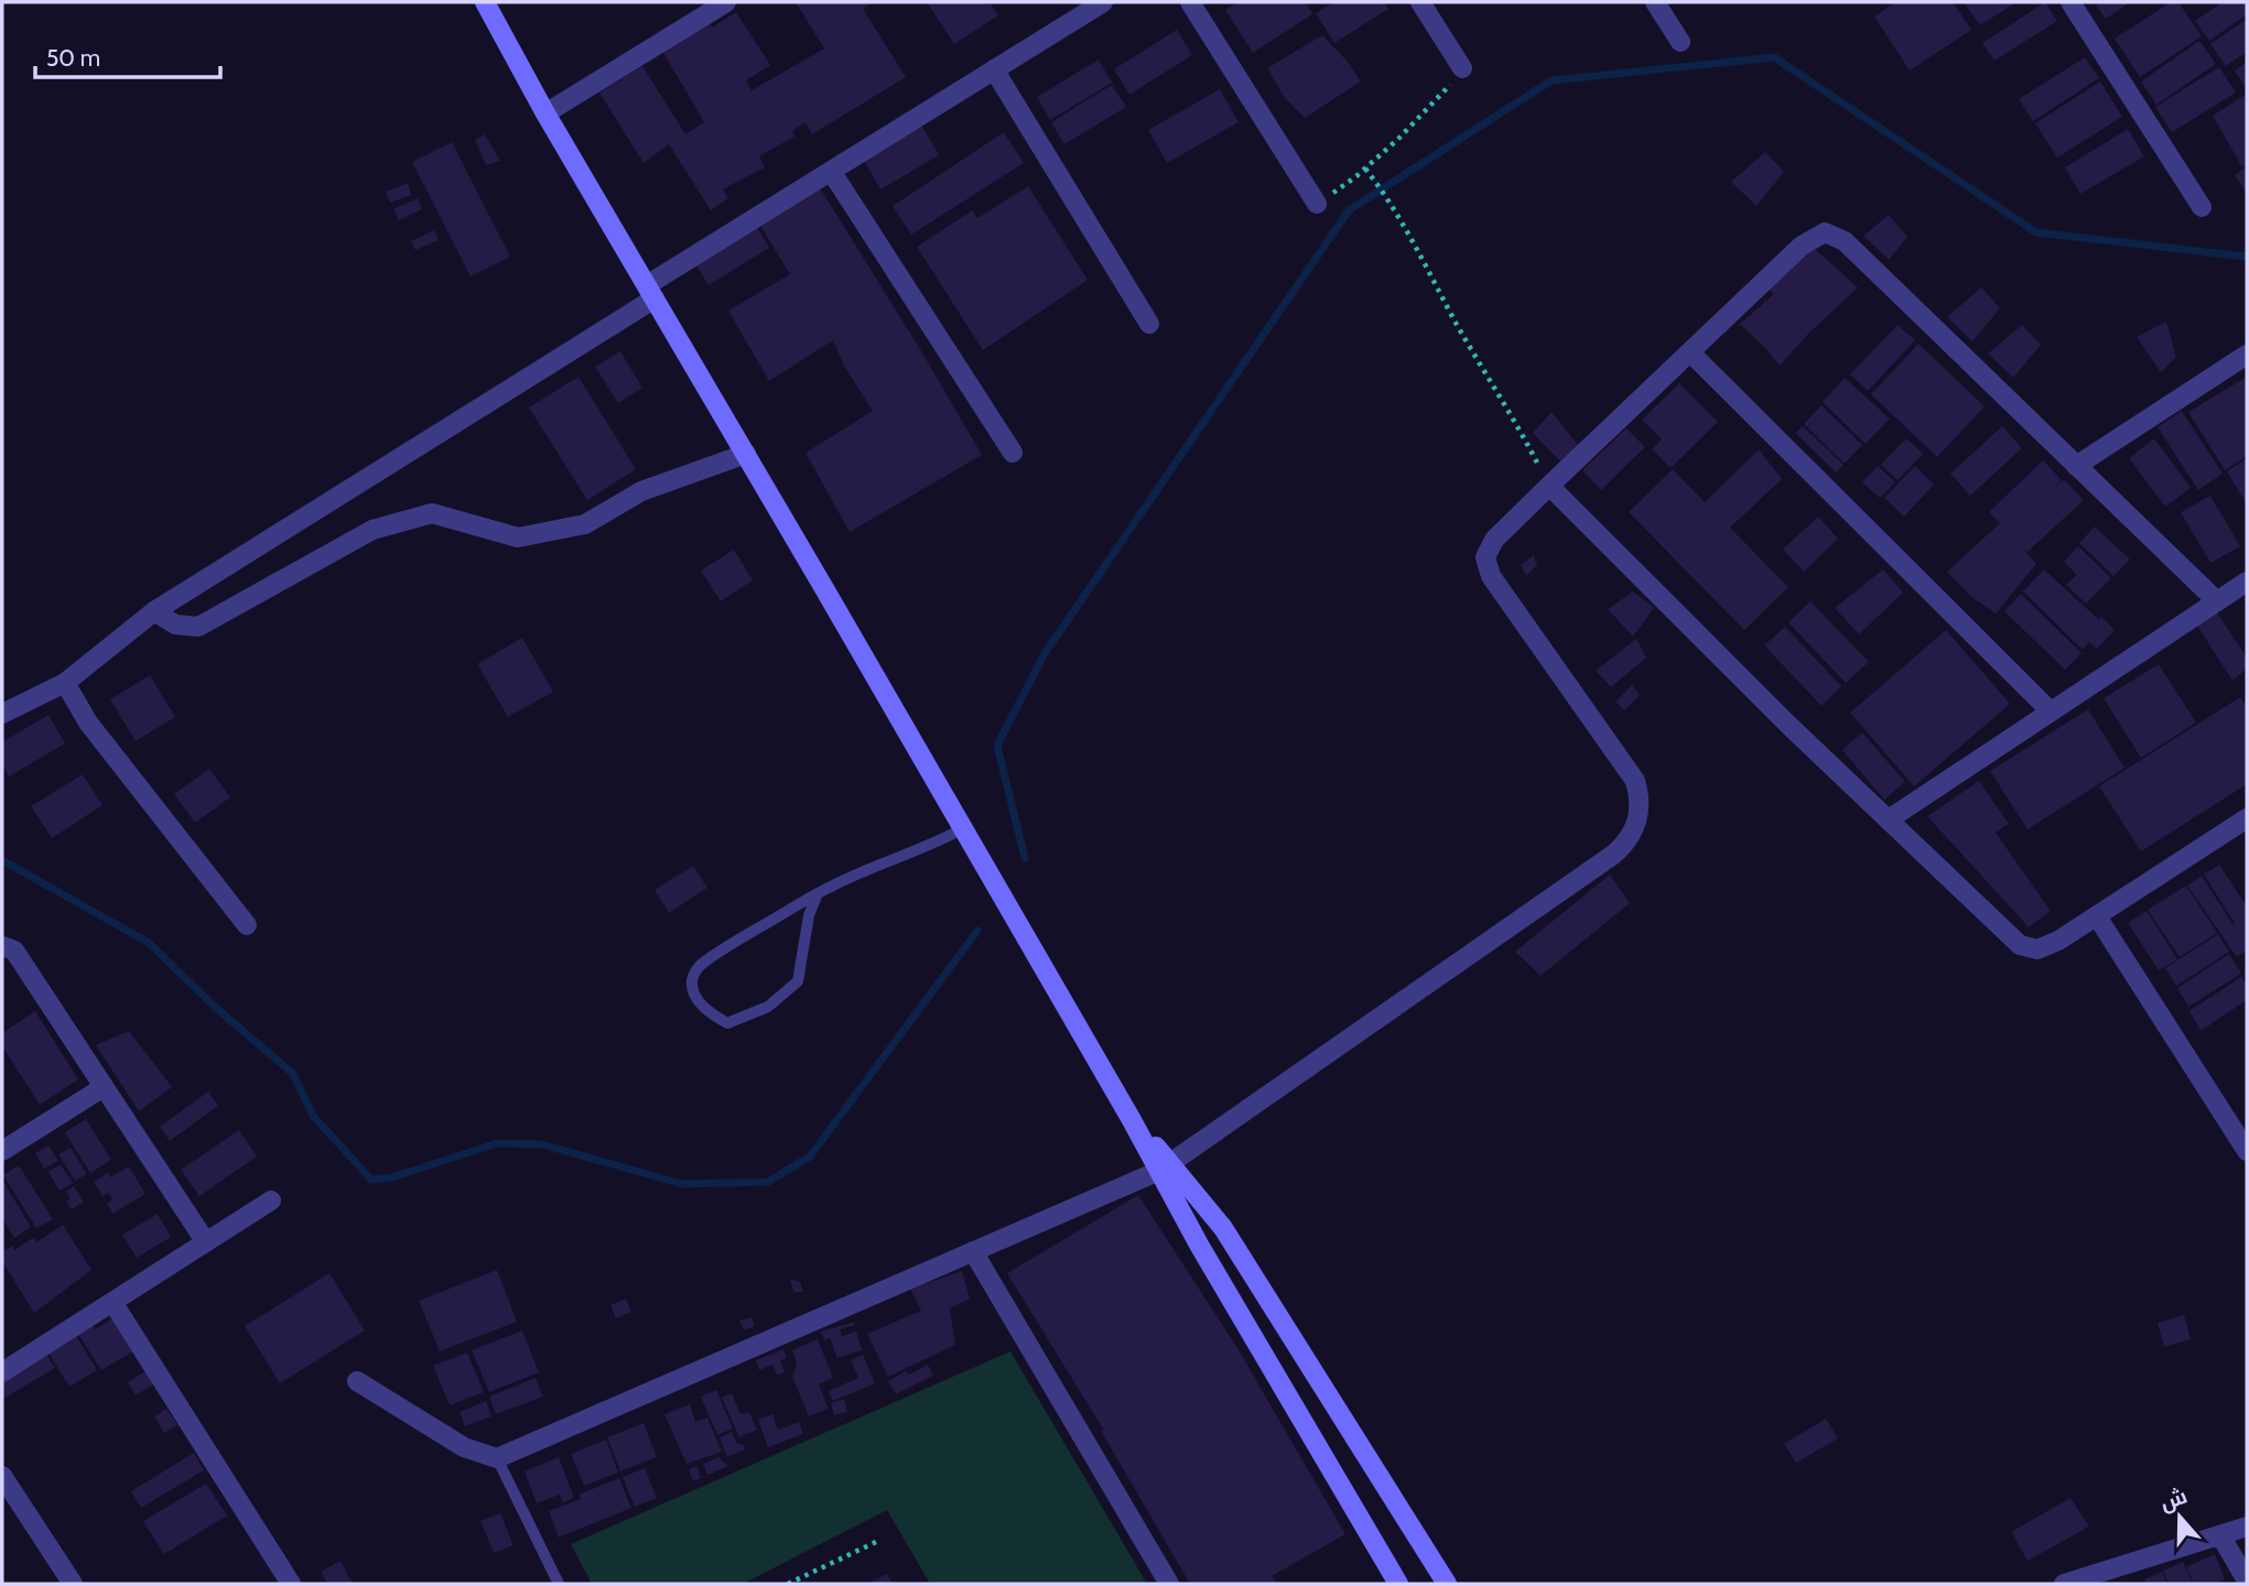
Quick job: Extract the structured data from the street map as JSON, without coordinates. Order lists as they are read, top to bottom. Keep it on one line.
{"scale_bar":"50 m","north":"top"}
